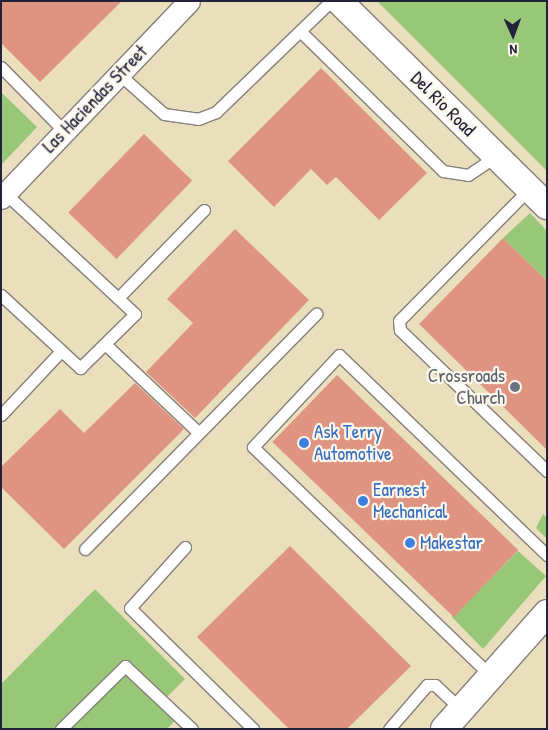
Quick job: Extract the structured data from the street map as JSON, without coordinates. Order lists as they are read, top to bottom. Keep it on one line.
{"streets":{"street":["Las Haciendas Street","Del Rio Road"]},"places":["Crossroads Church","Ask Terry Automotive","Earnest Mechanical","Makestar"],"north":"bottom"}
